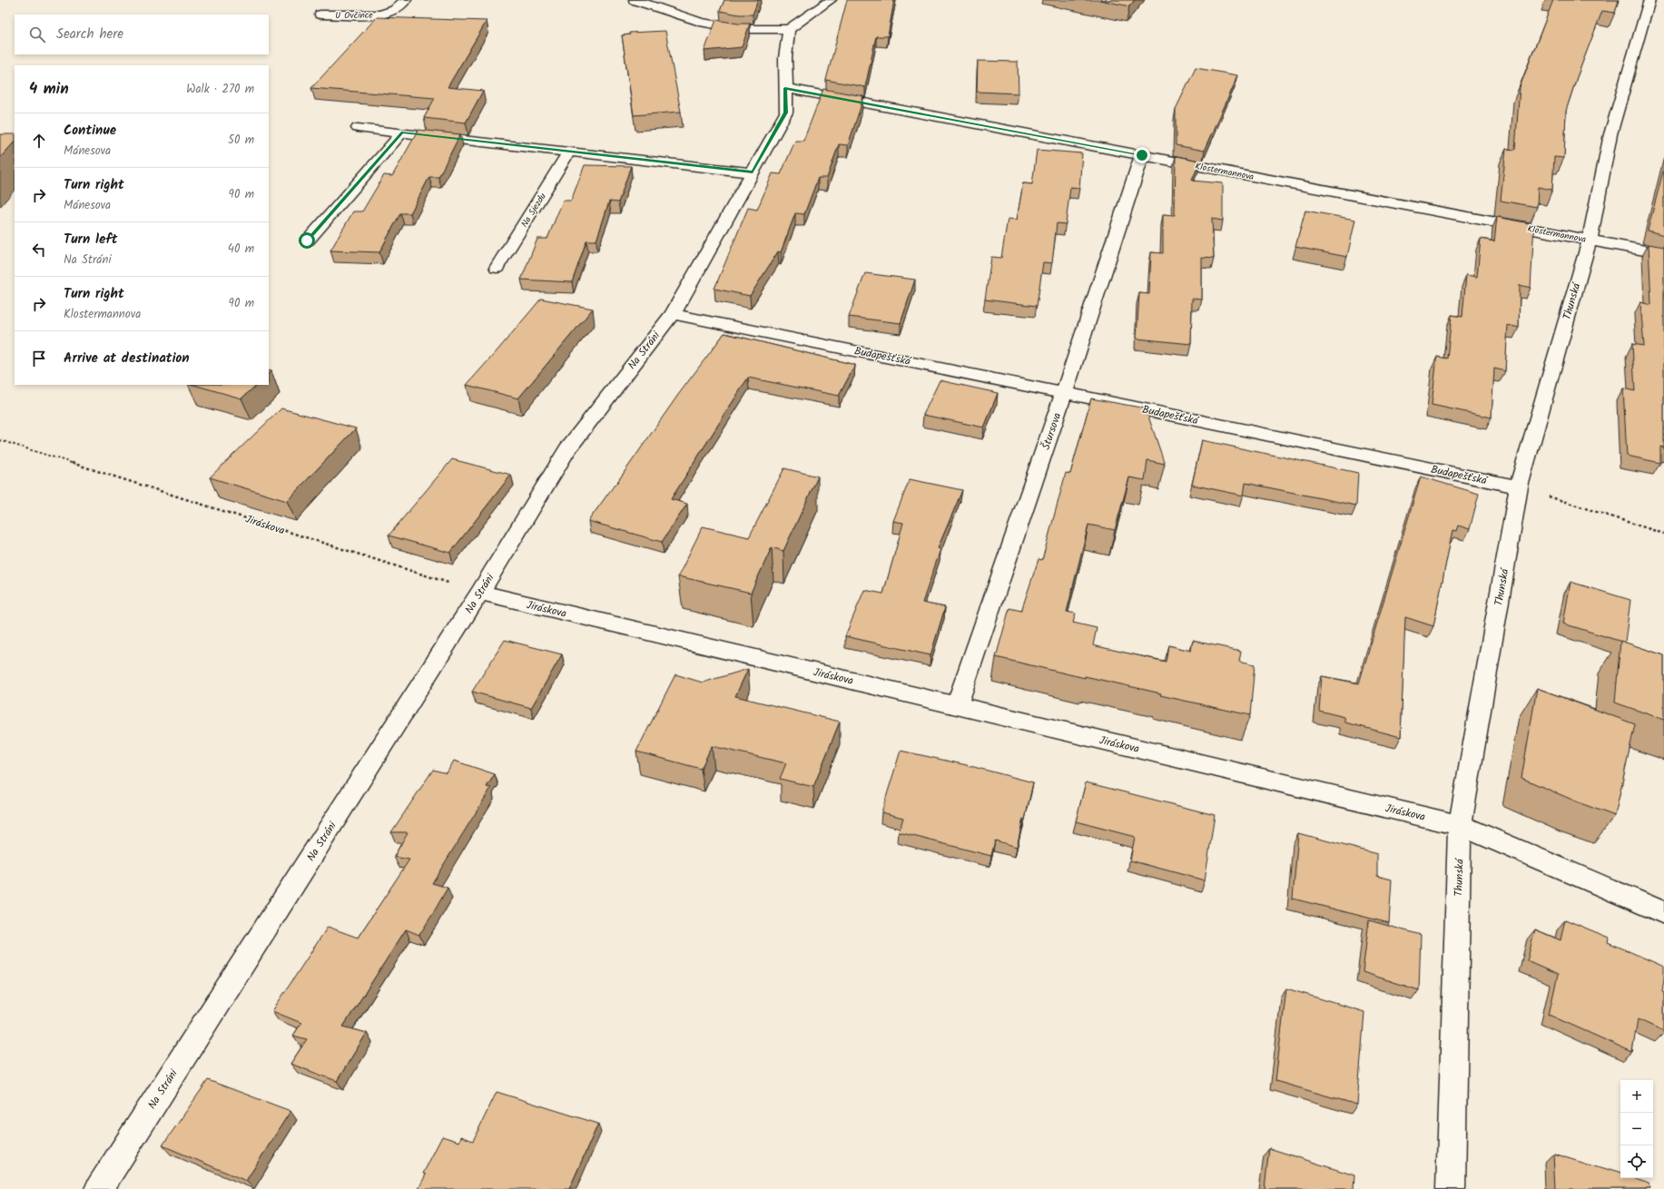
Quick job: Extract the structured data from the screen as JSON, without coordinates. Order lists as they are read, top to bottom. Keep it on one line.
{"streets":{"street":["U Ovčince","Klostermannova","Na Sjezdu","Thunská","Na Stráni","Budapešťská","Štursova","Jiráskova"]},"crossings":[["Klostermannova","Thunská"],["Klostermannova","Na Stráni"],["Klostermannova","Štursova"],["Thunská","Budapešťská"],["Thunská","Jiráskova"],["Na Stráni","Budapešťská"],["Na Stráni","Jiráskova"],["Budapešťská","Štursova"],["Štursova","Jiráskova"]],"page":{"search":"Search here","heading":["4 min","Walk · 270 m"],"list":[["Continue","Mánesova","50 m"],["Turn right","Mánesova","90 m"],["Turn left","Na Stráni","40 m"],["Turn right","Klostermannova","90 m"],"Arrive at destination"],"map_buttons":["+","−"]}}
